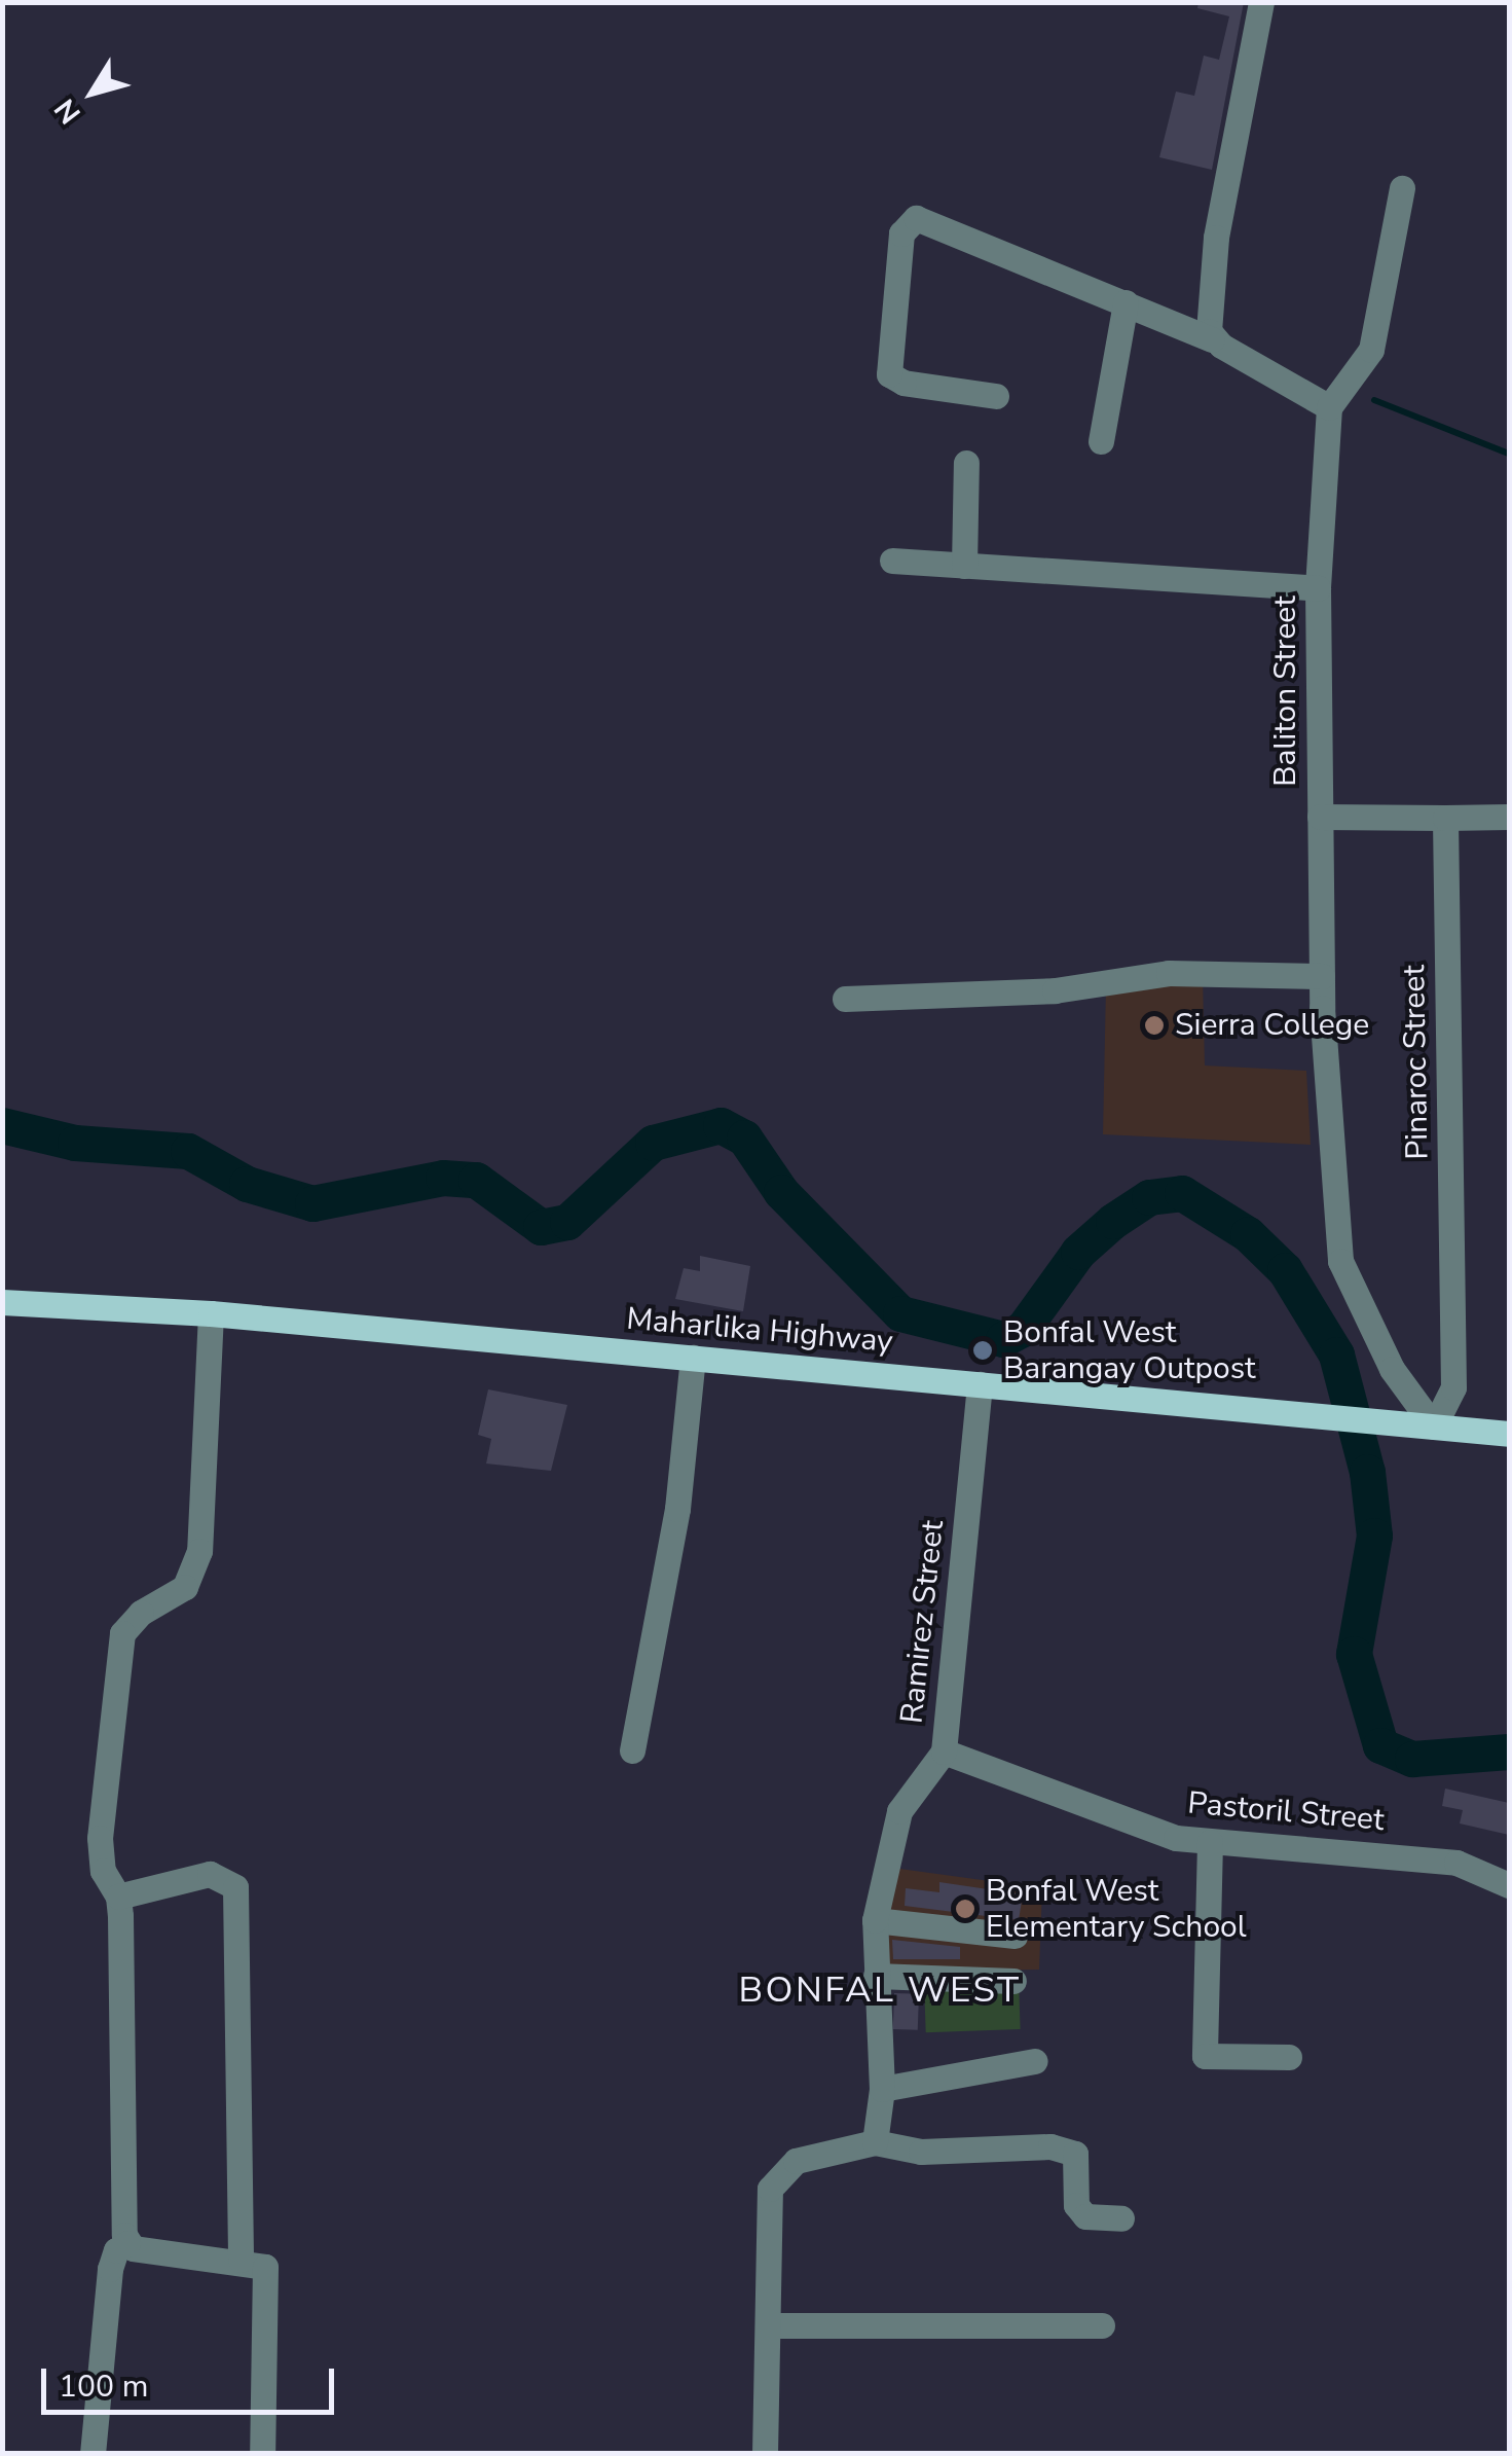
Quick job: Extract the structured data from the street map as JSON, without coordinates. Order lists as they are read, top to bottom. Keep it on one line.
{"streets":{"main road":["Maharlika Highway"],"street":["Baliton Street","Pinaroc Street","Ramirez Street","Pastoril Street"]},"crossings":[["Baliton Street","Pinaroc Street"],["Baliton Street","Maharlika Highway"],["Pinaroc Street","Maharlika Highway"],["Maharlika Highway","Ramirez Street"],["Ramirez Street","Pastoril Street"]],"districts":["BONFAL WEST"],"places":["Sierra College","Bonfal West Barangay Outpost","Bonfal West Elementary School"],"scale_bar":"100 m","north":"bottom left"}
